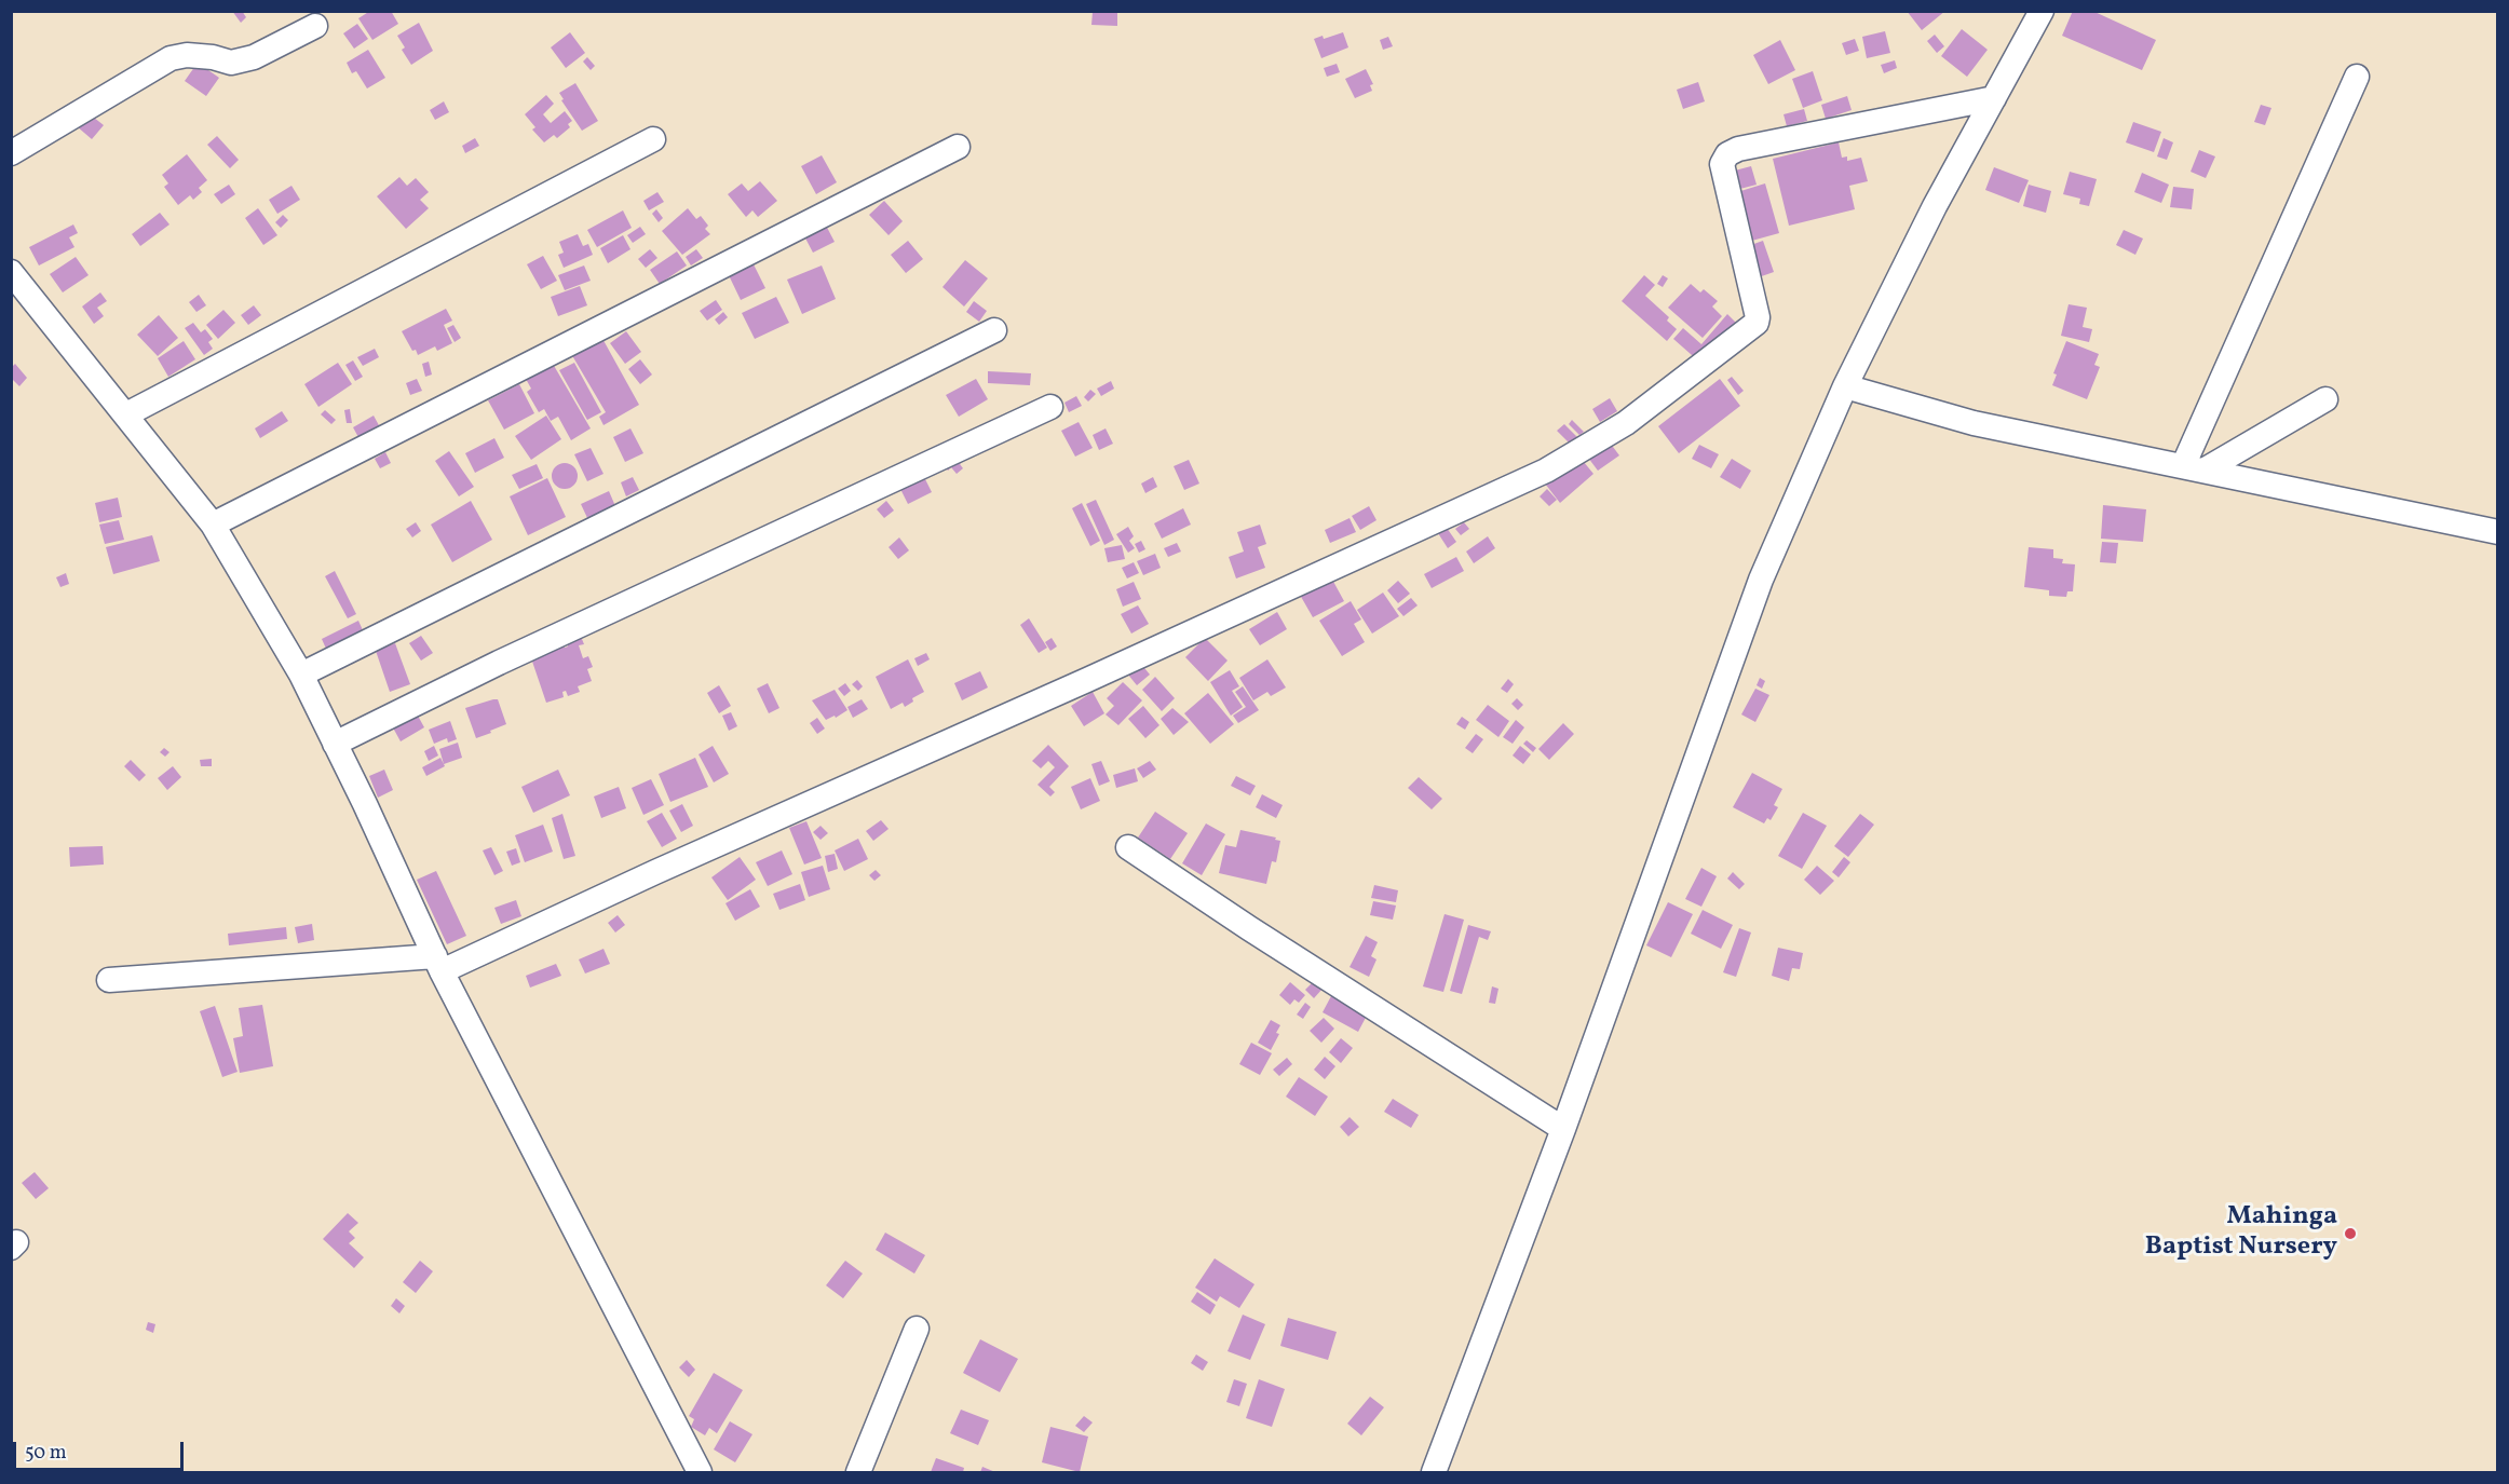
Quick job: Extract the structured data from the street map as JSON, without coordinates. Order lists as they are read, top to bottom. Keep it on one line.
{"places":["Mahinga Baptist Nursery"],"scale_bar":"50 m"}
